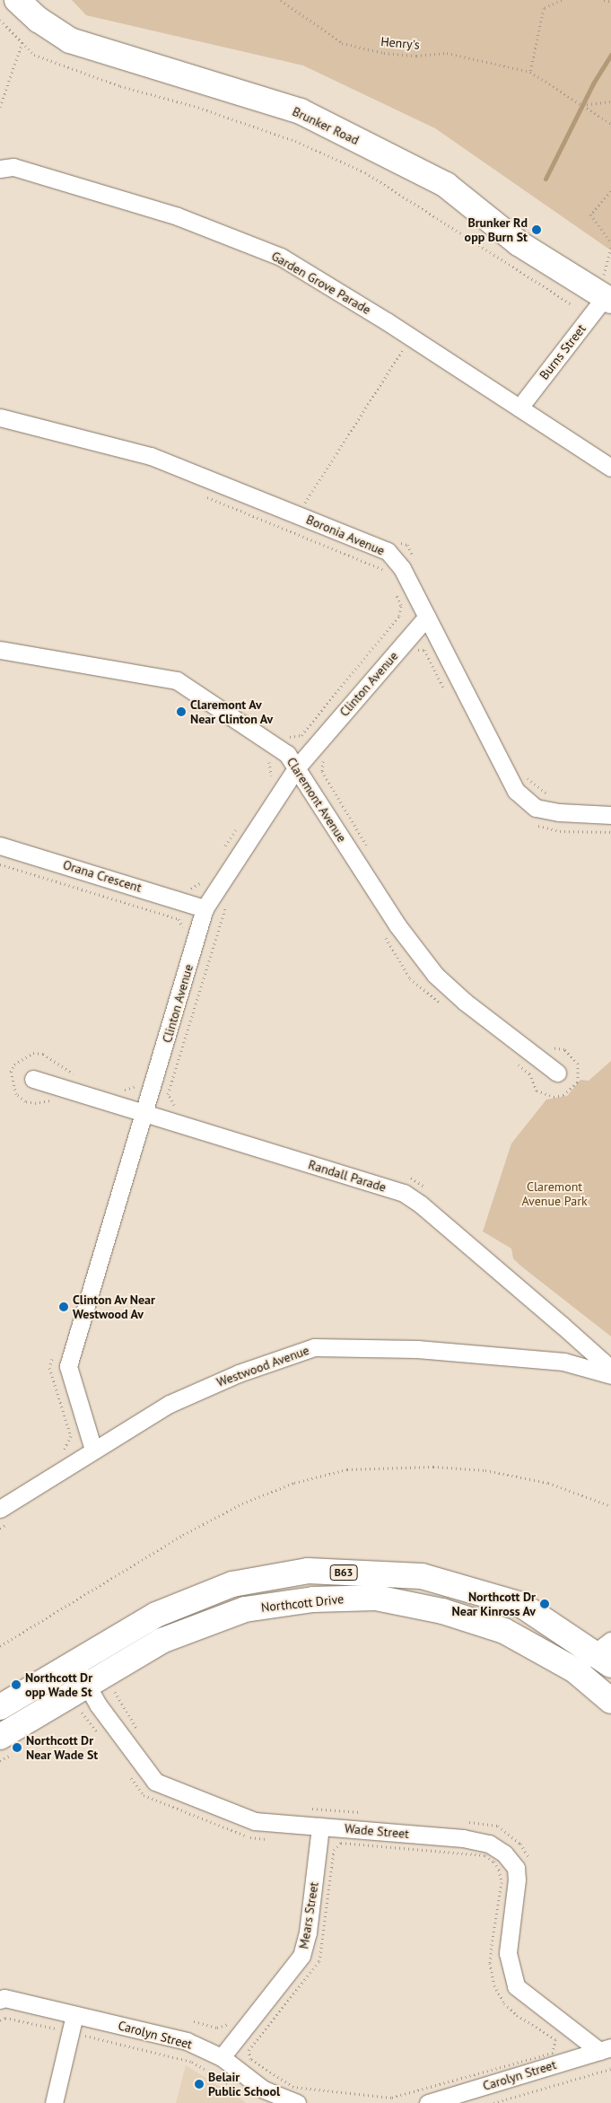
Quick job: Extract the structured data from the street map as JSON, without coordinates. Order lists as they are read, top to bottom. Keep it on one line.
{"streets":{"main road":["Brunker Road","B63","Northcott Drive"],"street":["Garden Grove Parade","Burns Street","Boronia Avenue","Clinton Avenue","Claremont Avenue","Orana Crescent","Randall Parade","Westwood Avenue","Wade Street","Mears Street","Carolyn Street"],"path":["Henry's"]},"crossings":[["Brunker Road","Burns Street"],["Garden Grove Parade","Burns Street"],["Boronia Avenue","Clinton Avenue"],["Clinton Avenue","Claremont Avenue"],["Clinton Avenue","Orana Crescent"],["Clinton Avenue","Randall Parade"],["Clinton Avenue","Westwood Avenue"],["Randall Parade","Westwood Avenue"],["B63","Wade Street"],["Northcott Drive","Wade Street"],["Wade Street","Mears Street"],["Wade Street","Carolyn Street"],["Mears Street","Carolyn Street"]],"parks":["Claremont Avenue Park"],"places":["Brunker Rd opp Burn St","Claremont Av Near Clinton Av","Clinton Av Near Westwood Av","Northcott Dr Near Kinross Av","Northcott Dr opp Wade St","Northcott Dr Near Wade St","Belair Public School"]}
